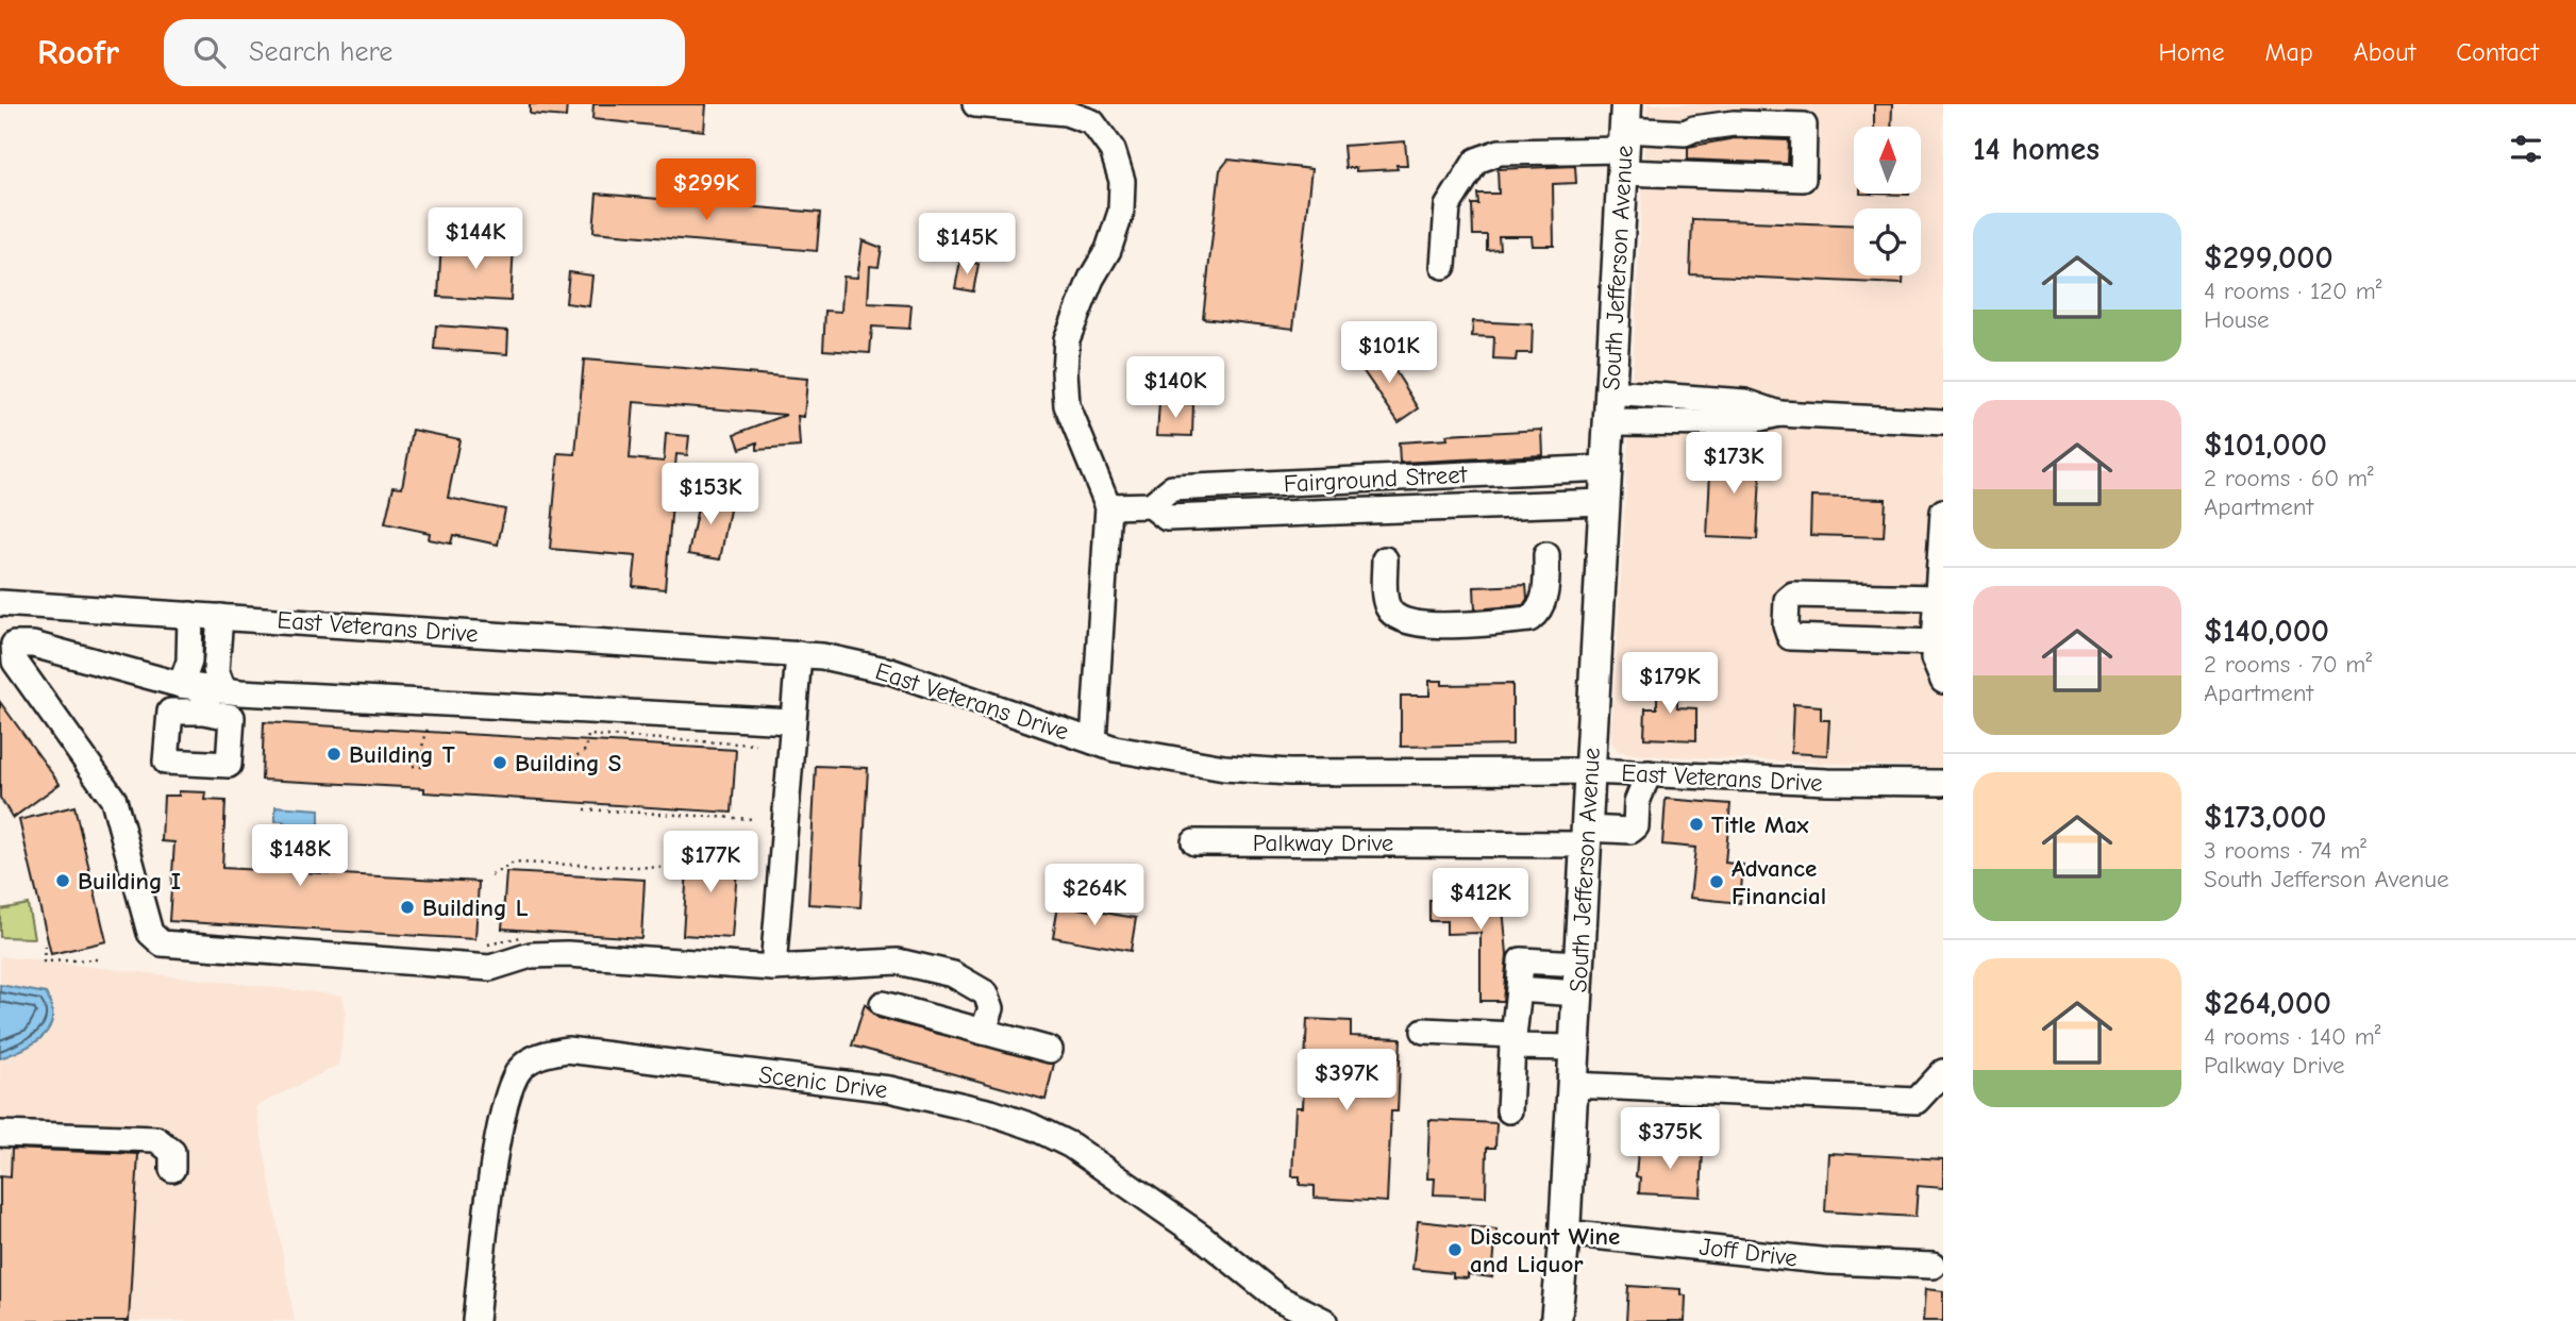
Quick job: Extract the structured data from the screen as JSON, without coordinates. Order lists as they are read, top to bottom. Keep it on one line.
{"streets":{"main road":["South Jefferson Avenue"],"street":["Fairground Street","East Veterans Drive","Palkway Drive","Scenic Drive","Joff Drive"]},"crossings":[["South Jefferson Avenue","Fairground Street"],["South Jefferson Avenue","East Veterans Drive"],["South Jefferson Avenue","Palkway Drive"],["South Jefferson Avenue","Joff Drive"],["East Veterans Drive","Palkway Drive"]],"places":["Building T","Building S","Title Max","Building I","Advance Financial","Building L","Discount Wine and Liquor"],"north":"top","page":{"header":"Roofr","search":"Search here","nav":["Home","Map","About","Contact"],"heading":"14 homes","price":["$299K","$144K","$145K","$101K","$140K","$173K","$153K","$179K","$148K","$177K","$264K","$412K","$397K","$375K"],"list":[{"name":"$299,000","note":"4 rooms · 120 m² · House"},{"name":"$101,000","note":"2 rooms · 60 m² · Apartment"},{"name":"$140,000","note":"2 rooms · 70 m² · Apartment"},{"name":"$173,000","note":"3 rooms · 74 m² · South Jefferson Avenue"},{"name":"$264,000","note":"4 rooms · 140 m² · Palkway Drive"}]}}
